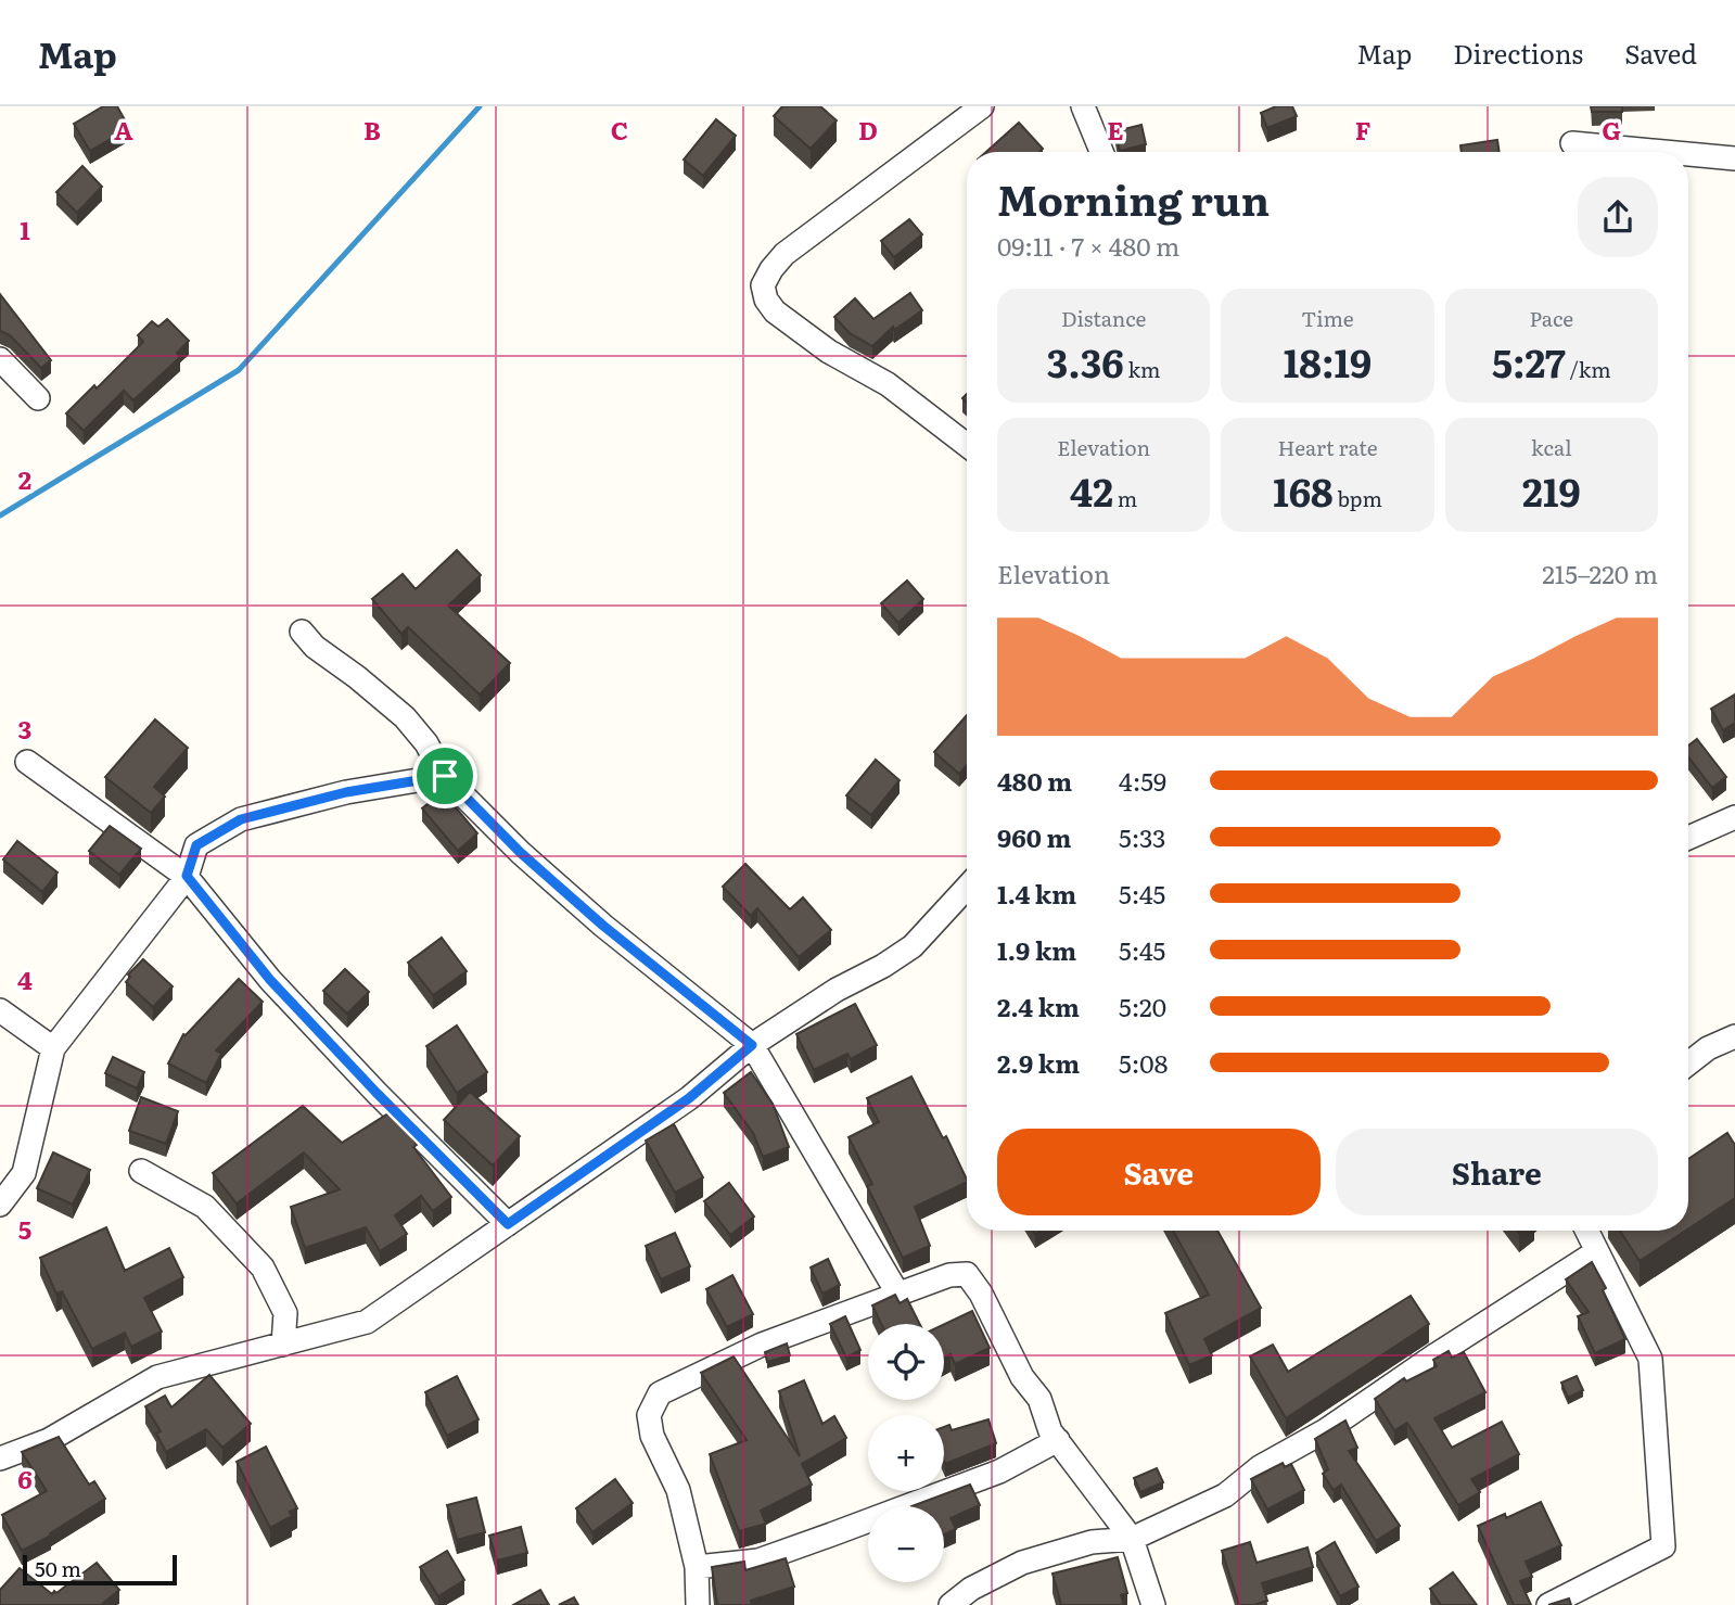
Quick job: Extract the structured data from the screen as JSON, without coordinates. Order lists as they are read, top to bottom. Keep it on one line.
{"scale_bar":"50 m","page":{"header":"Map","nav":["Map","Directions","Saved"],"heading":["Morning run","09:11 · 7 × 480 m"],"stats":[["Distance","3.36 km"],["Time","18:19"],["Pace","5:27 /km"],["Elevation","42 m"],["Heart rate","168 bpm"],["kcal","219"]],"chart":["Elevation","215–220 m"],"list":[{"name":"480 m","note":"4:59"},{"name":"960 m","note":"5:33"},{"name":"1.4 km","note":"5:45"},{"name":"1.9 km","note":"5:45"},{"name":"2.4 km","note":"5:20"},{"name":"2.9 km","note":"5:08"}],"buttons":["Save","Share"],"map_buttons":["+","−"],"scale":"50 m"},"grid":{"columns":["A","B","C","D","E","F","G"],"rows":["1","2","3","4","5","6"]}}
